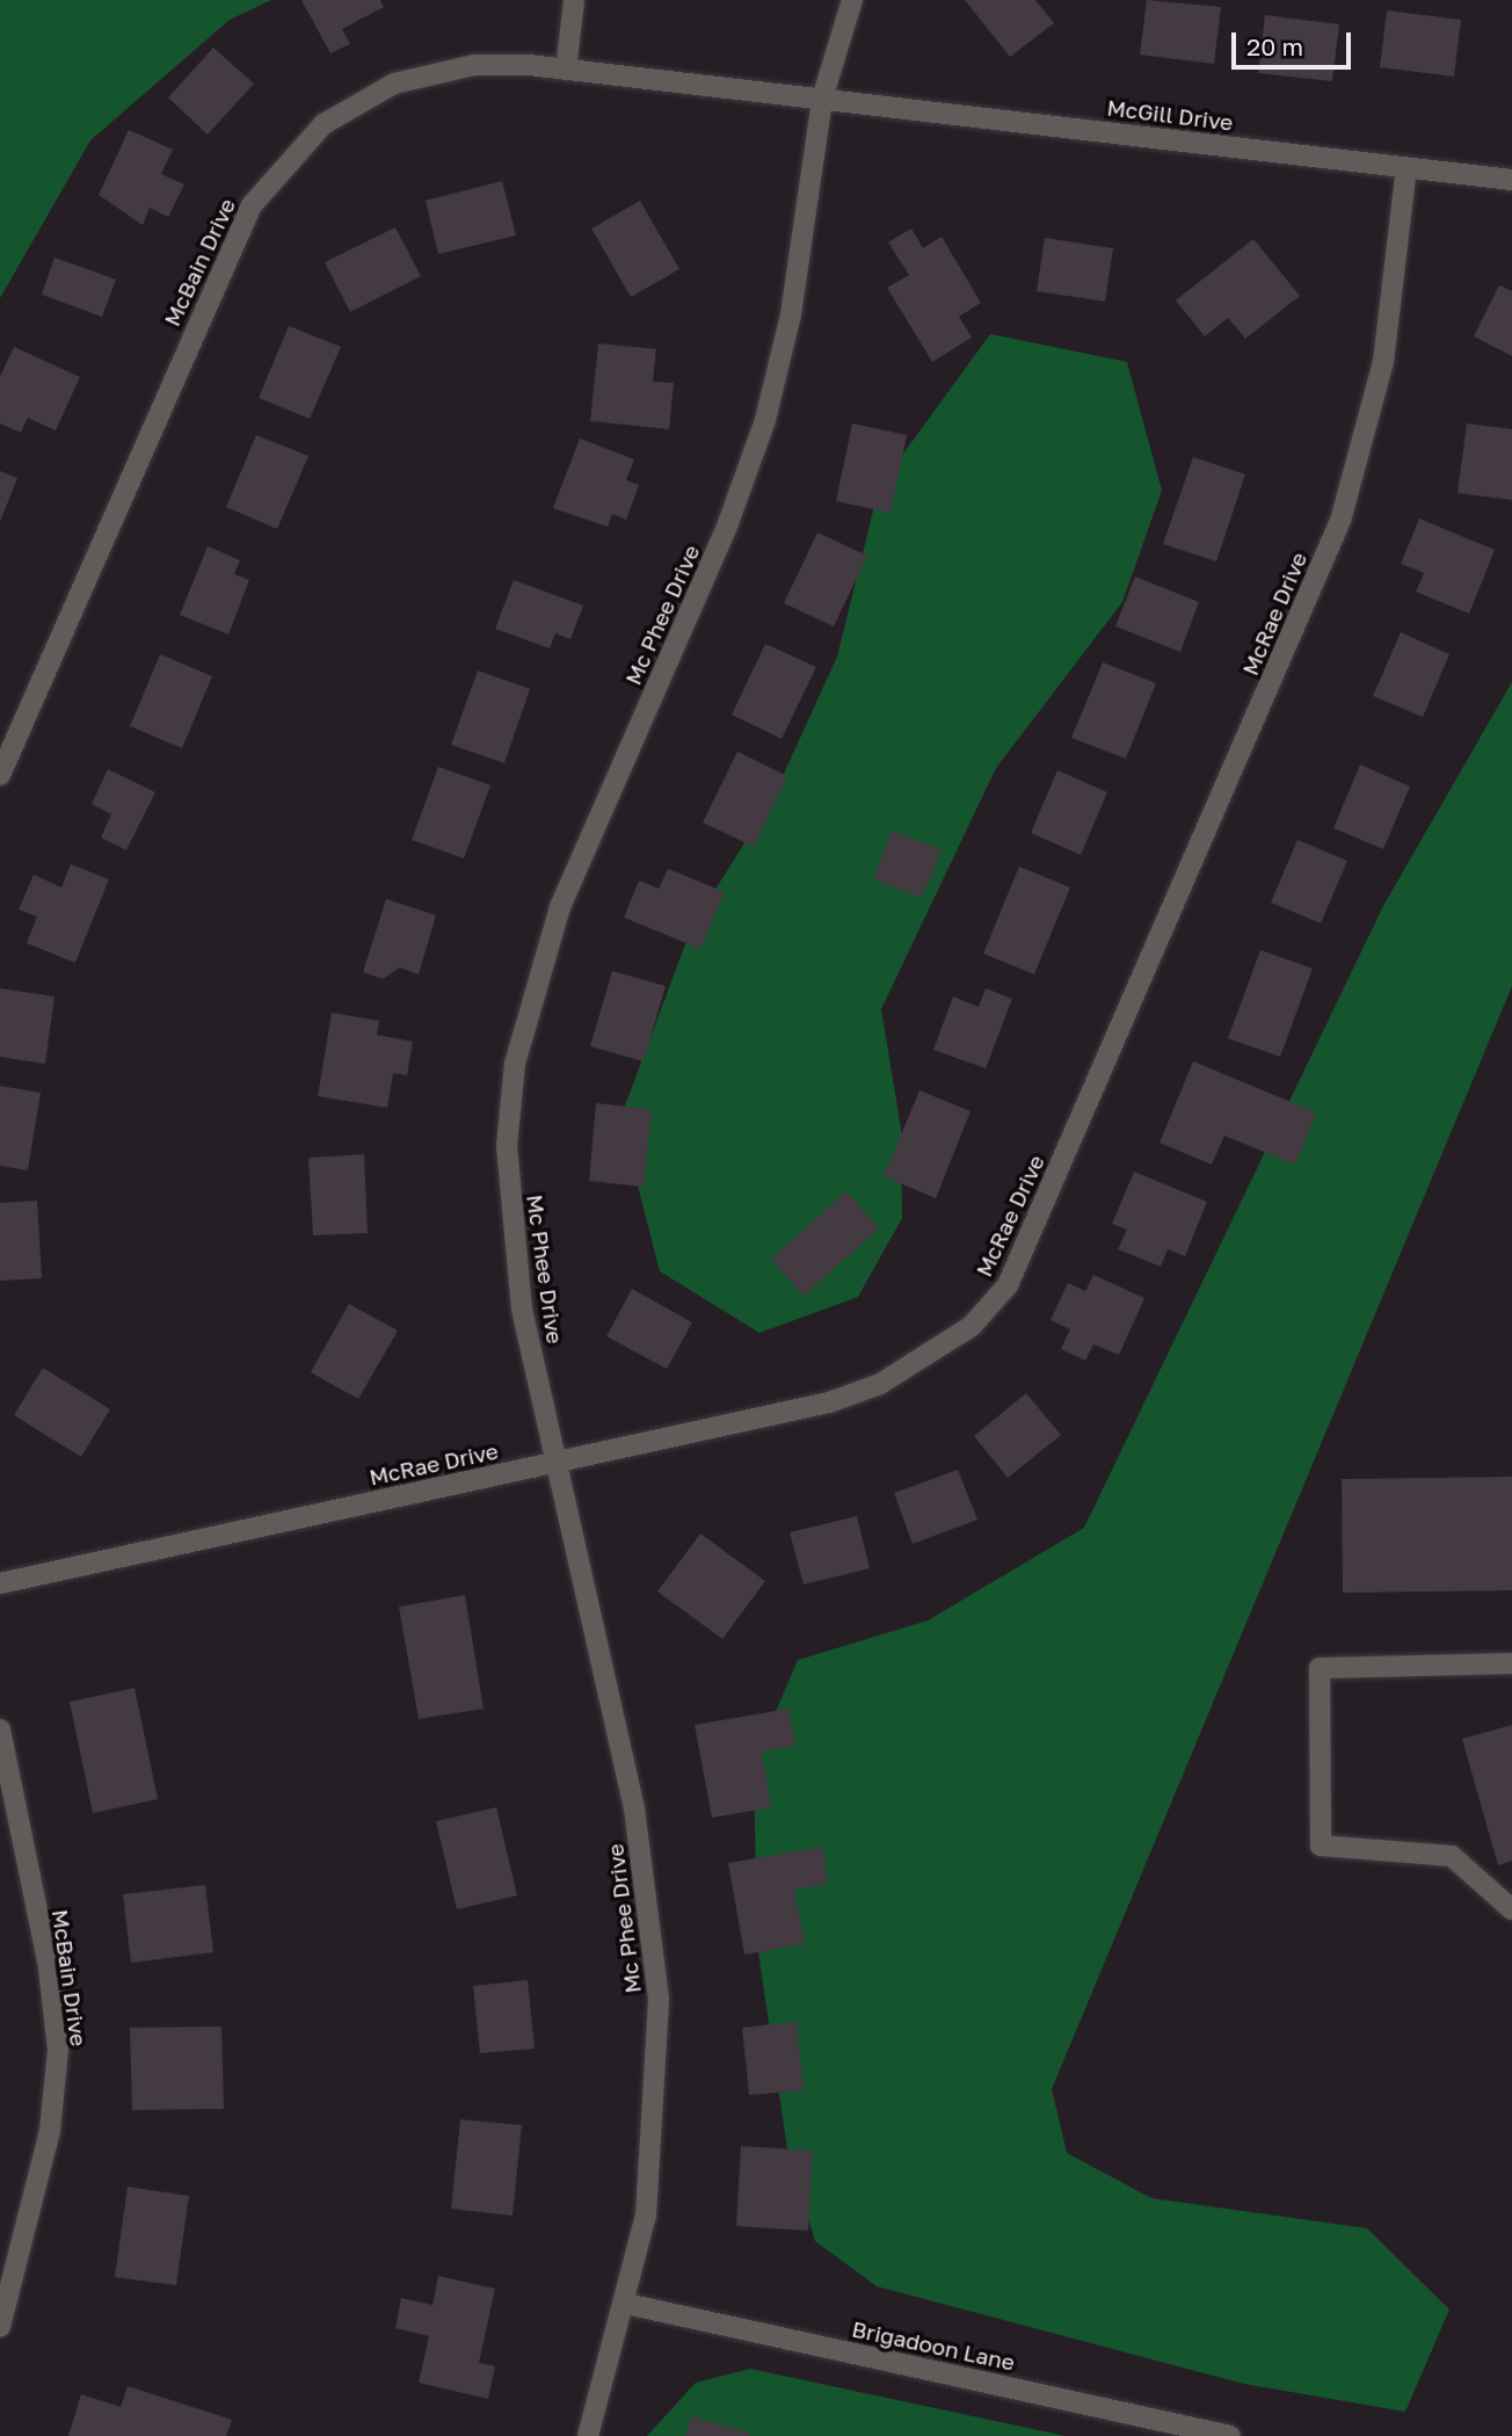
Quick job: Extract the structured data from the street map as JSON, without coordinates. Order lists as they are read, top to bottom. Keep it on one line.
{"streets":{"street":["McGill Drive","McBain Drive","McRae Drive","Mc Phee Drive","Brigadoon Lane"]},"crossings":[["McGill Drive","McBain Drive"],["McGill Drive","McRae Drive"],["McGill Drive","Mc Phee Drive"],["McBain Drive","Mc Phee Drive"],["McRae Drive","Mc Phee Drive"],["Mc Phee Drive","Brigadoon Lane"]],"scale_bar":"20 m"}
